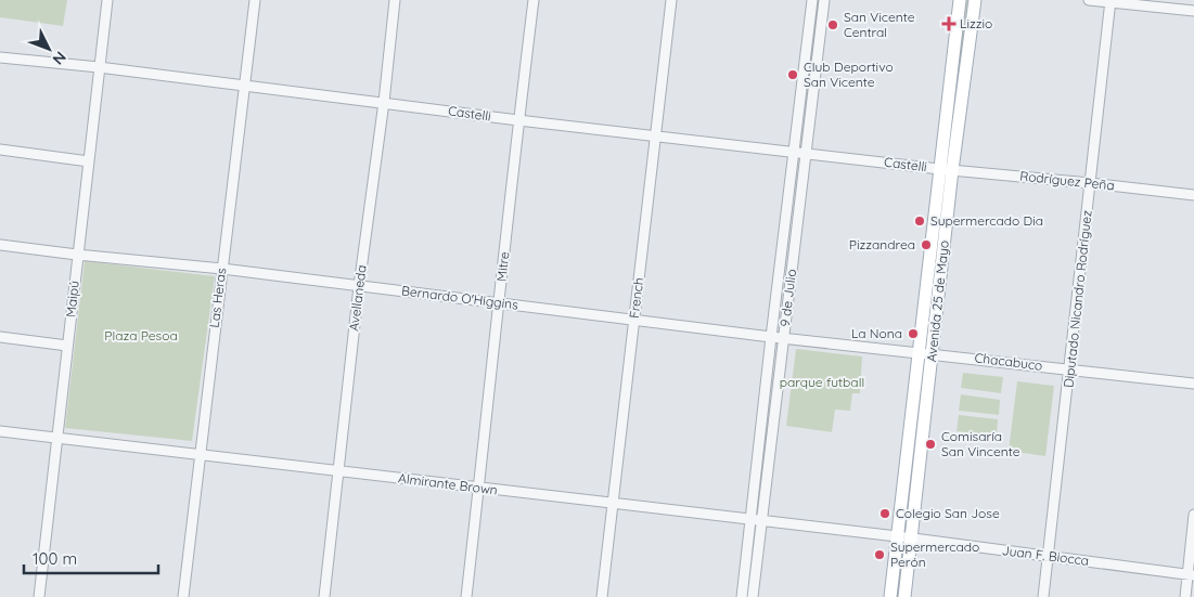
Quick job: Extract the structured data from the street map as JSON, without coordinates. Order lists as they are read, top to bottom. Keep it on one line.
{"streets":{"main road":["Avenida 25 de Mayo"],"street":["Castelli","Rodríguez Peña","Mitre","Las Heras","Avellaneda","Bernardo O'Higgins","French","9 de Julio","Maipú","Diputado Nicandro Rodríguez","Chacabuco","Almirante Brown","Juan F. Biocca"]},"crossings":[["Castelli","Rodríguez Peña"],["Castelli","Mitre"],["Castelli","Las Heras"],["Castelli","Avellaneda"],["Castelli","French"],["Castelli","9 de Julio"],["Castelli","Maipú"],["Castelli","Avenida 25 de Mayo"],["Rodríguez Peña","Diputado Nicandro Rodríguez"],["Rodríguez Peña","Avenida 25 de Mayo"],["Mitre","Bernardo O'Higgins"],["Mitre","Almirante Brown"],["Las Heras","Bernardo O'Higgins"],["Las Heras","Almirante Brown"],["Avellaneda","Bernardo O'Higgins"],["Avellaneda","Almirante Brown"],["Bernardo O'Higgins","French"],["Bernardo O'Higgins","9 de Julio"],["Bernardo O'Higgins","Maipú"],["Bernardo O'Higgins","Avenida 25 de Mayo"],["Bernardo O'Higgins","Chacabuco"],["French","Almirante Brown"],["9 de Julio","Almirante Brown"],["Maipú","Almirante Brown"],["Diputado Nicandro Rodríguez","Chacabuco"],["Diputado Nicandro Rodríguez","Juan F. Biocca"],["Avenida 25 de Mayo","Chacabuco"],["Avenida 25 de Mayo","Almirante Brown"],["Avenida 25 de Mayo","Juan F. Biocca"],["Almirante Brown","Juan F. Biocca"]],"parks":["Plaza Pesoa","parque futball"],"places":{"health":["Lizzio"],"other":["San Vicente Central","Club Deportivo San Vicente","Supermercado Dia","Pizzandrea","La Nona","Comisaría San Vincente","Colegio San Jose","Supermercado Perón"]},"scale_bar":"100 m","north":"bottom right"}
